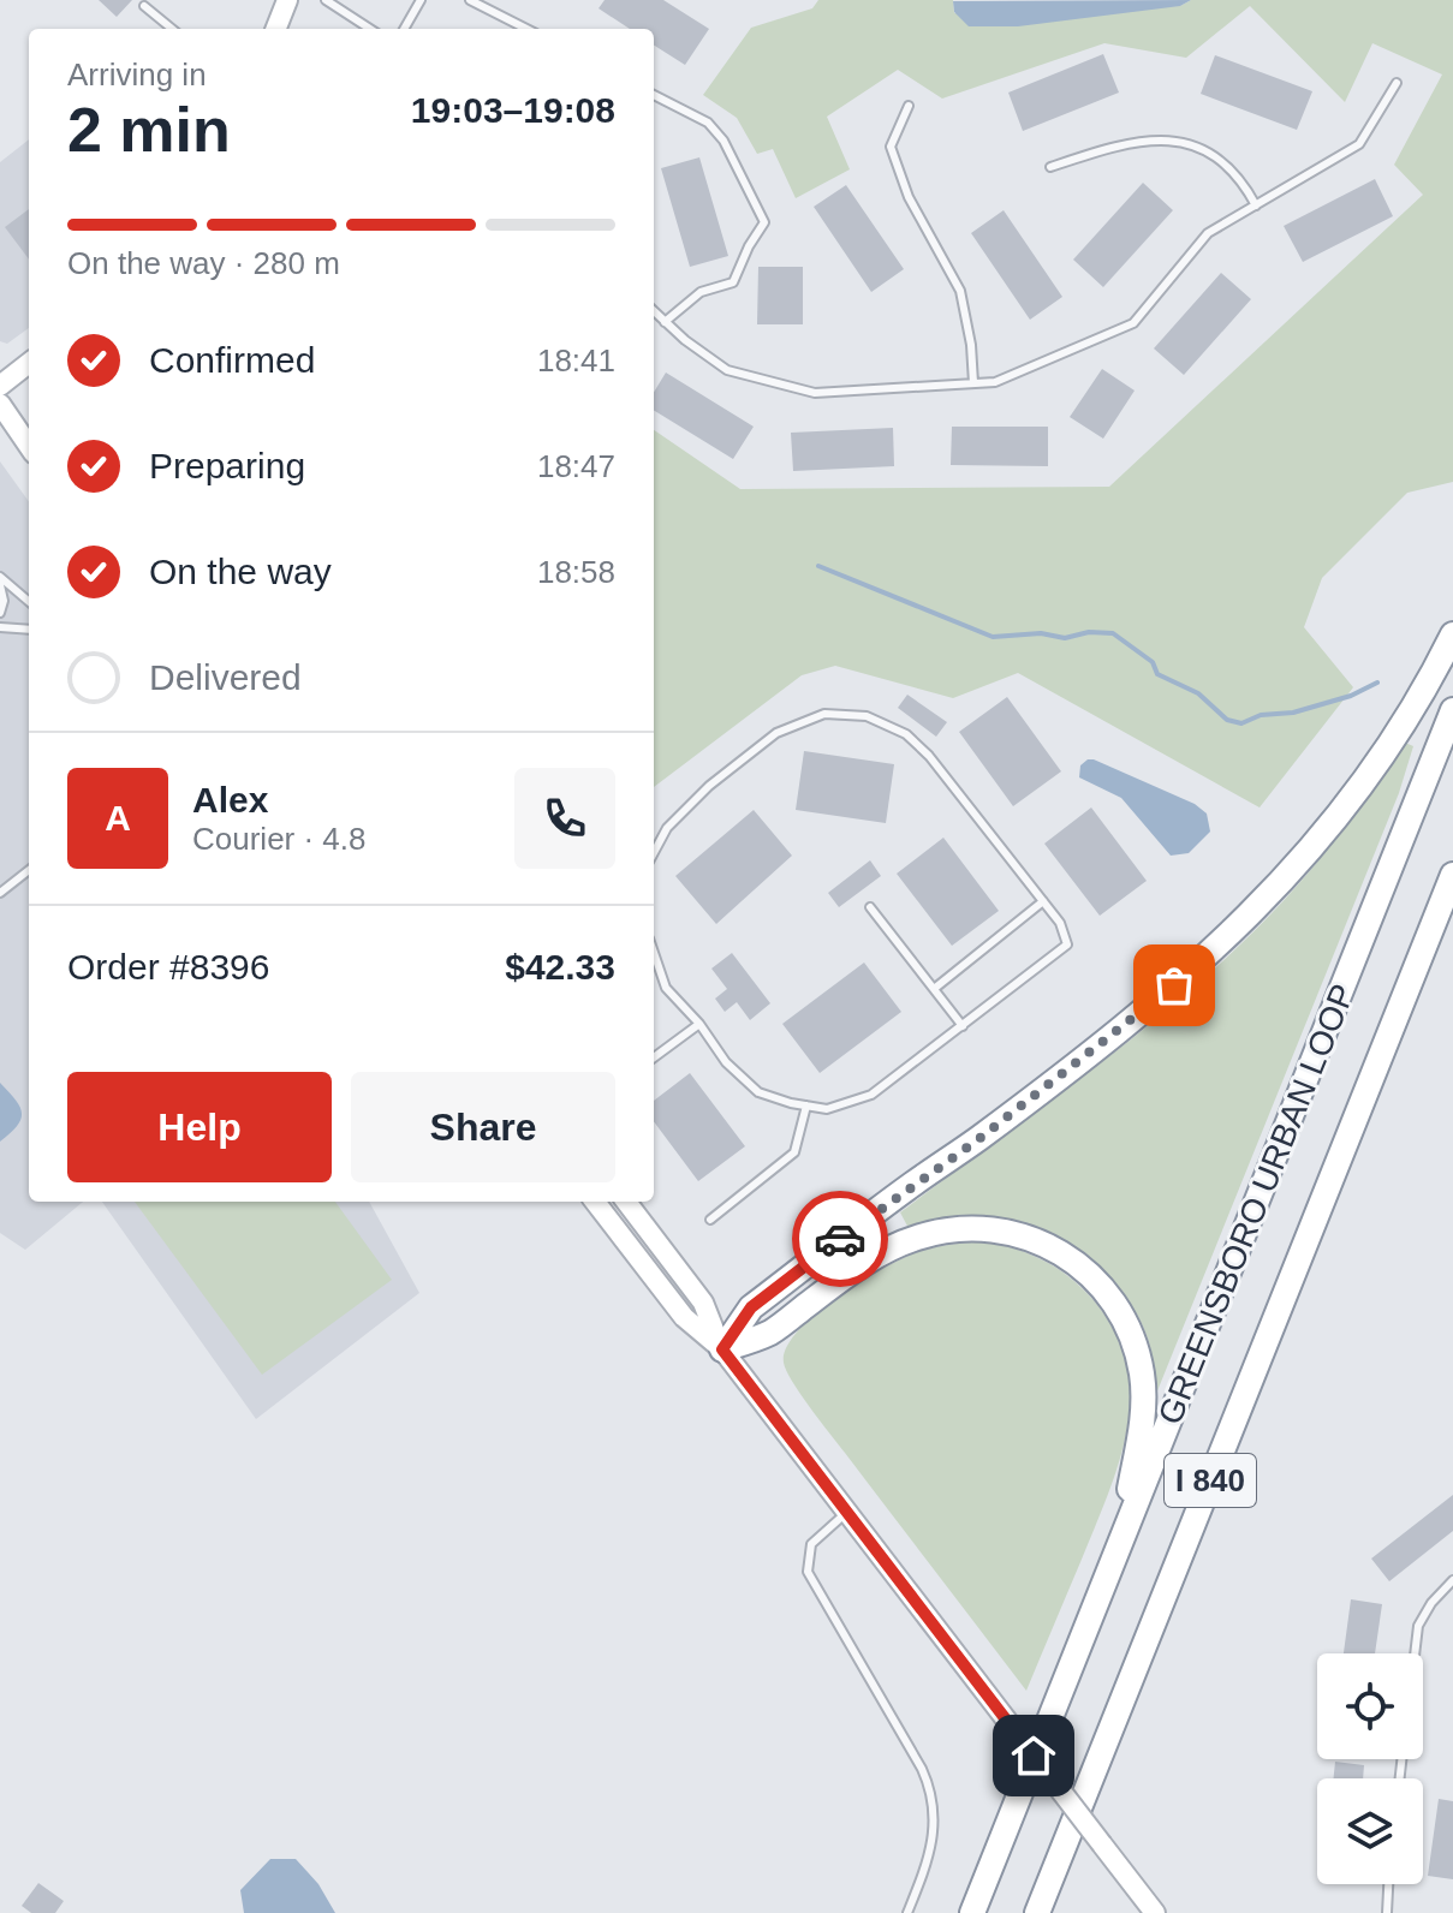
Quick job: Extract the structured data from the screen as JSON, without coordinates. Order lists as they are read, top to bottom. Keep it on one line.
{"streets":{"highway":["GREENSBORO URBAN LOOP","I 840"]},"page":{"heading":["2 min","Arriving in","19:03–19:08"],"panel":["Alex","Courier · 4.8","Order #8396","$42.33"],"bar":"On the way · 280 m","list":[["Confirmed","18:41"],["Preparing","18:47"],["On the way","18:58"],"Delivered"],"round":"A","buttons":["Help","Share"]}}
